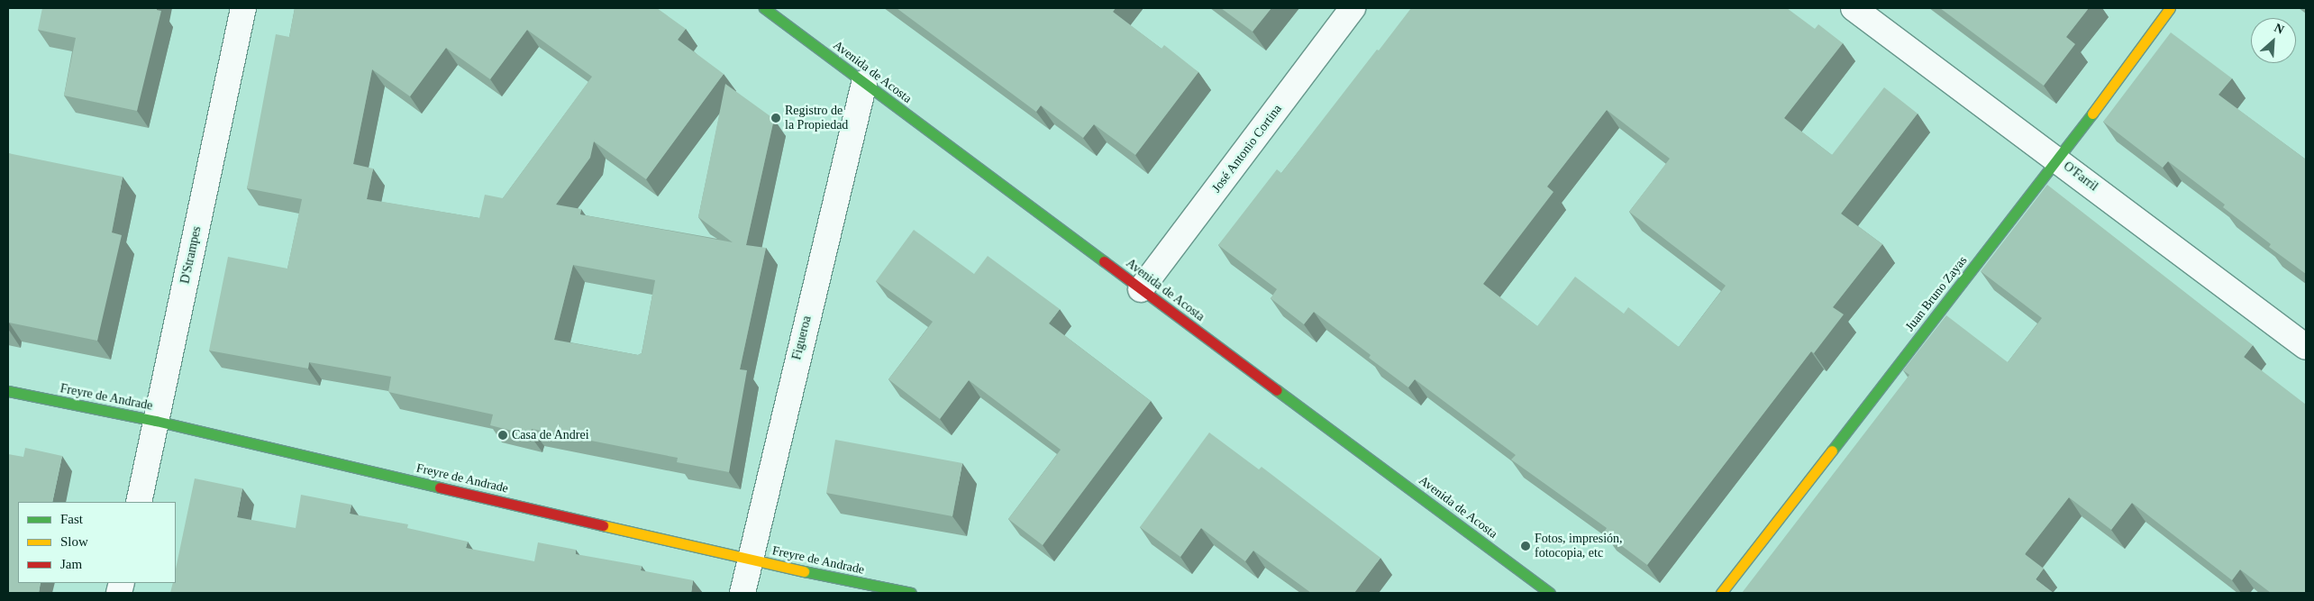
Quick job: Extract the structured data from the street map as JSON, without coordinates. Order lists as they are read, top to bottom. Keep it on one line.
{"streets":{"street":["Avenida de Acosta","José Antonio Cortina","O'Farril","D'Strampes","Juan Bruno Zayas","Figueroa","Freyre de Andrade"]},"crossings":[["Avenida de Acosta","José Antonio Cortina"],["Avenida de Acosta","Figueroa"],["O'Farril","Juan Bruno Zayas"],["D'Strampes","Freyre de Andrade"],["Figueroa","Freyre de Andrade"]],"places":["Registro de la Propiedad","Casa de Andrei","Fotos, impresión, fotocopia, etc"],"legend":["Fast","Slow","Jam"],"north":"top right"}
